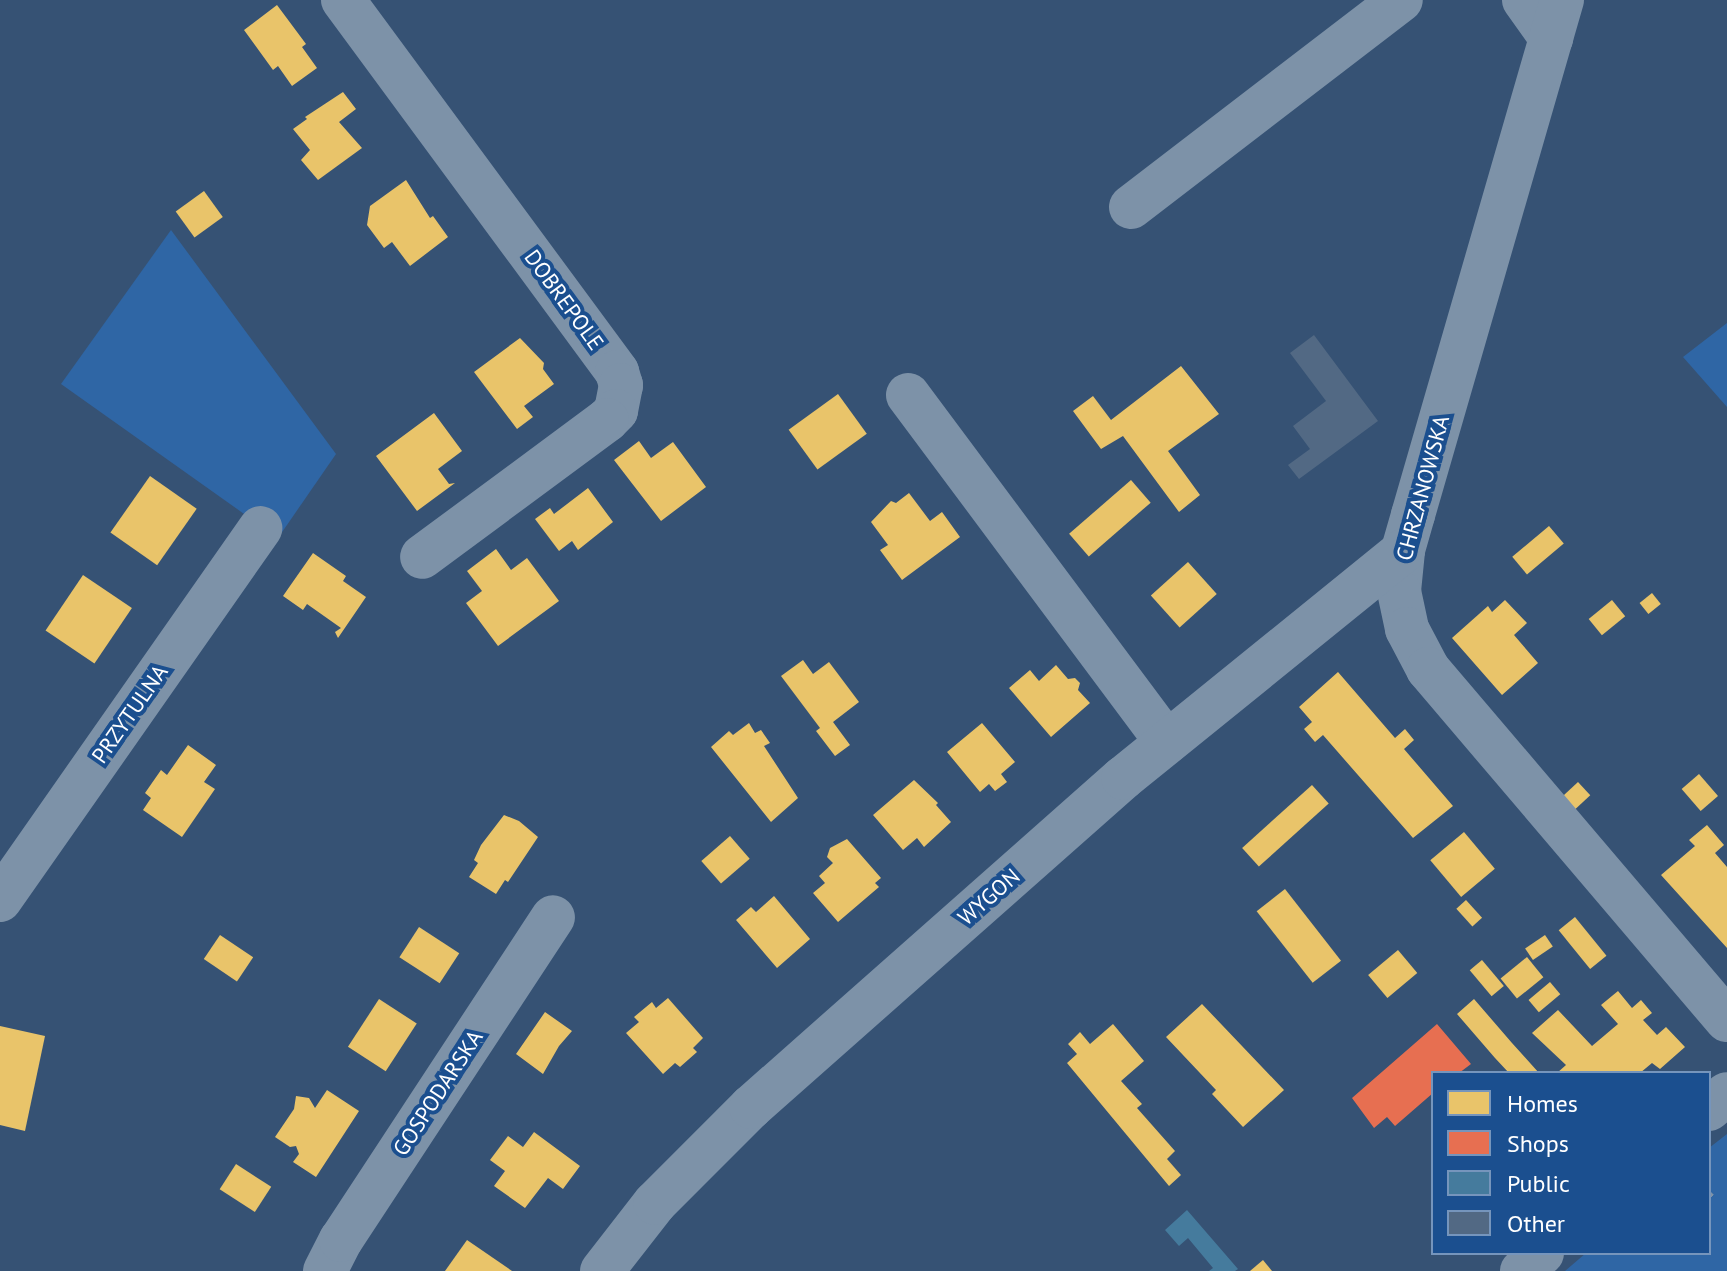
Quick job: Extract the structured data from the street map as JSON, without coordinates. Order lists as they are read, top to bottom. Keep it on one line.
{"streets":{"street":["DOBREPOLE","CHRZANOWSKA","PRZYTULNA","WYGON","GOSPODARSKA"]},"crossings":[["CHRZANOWSKA","WYGON"]],"legend":["Homes","Shops","Public","Other"]}
